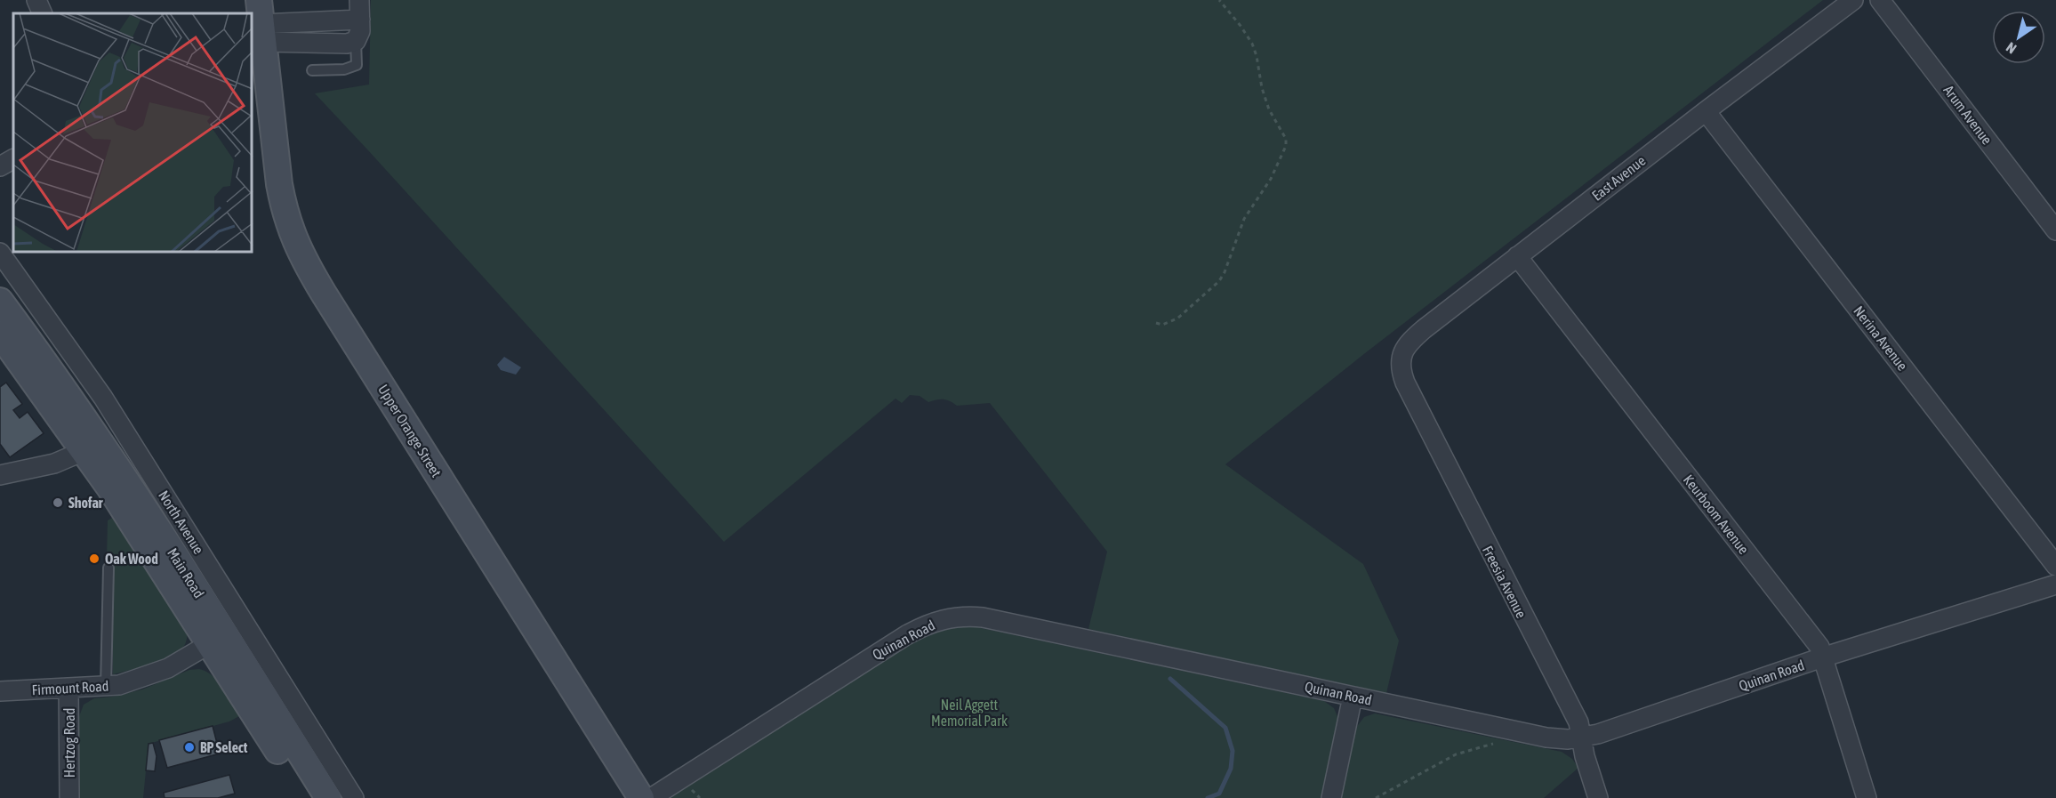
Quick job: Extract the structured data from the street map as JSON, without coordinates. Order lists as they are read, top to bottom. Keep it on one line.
{"streets":{"main road":["Upper Orange Street","Main Road"],"street":["Arum Avenue","East Avenue","Nerina Avenue","Keurboom Avenue","North Avenue","Freesia Avenue","Quinan Road","Firmount Road","Hertzog Road"]},"crossings":[["East Avenue","Nerina Avenue"],["East Avenue","Keurboom Avenue"],["East Avenue","Freesia Avenue"],["Keurboom Avenue","Quinan Road"],["Main Road","Firmount Road"],["Freesia Avenue","Quinan Road"],["Firmount Road","Hertzog Road"]],"parks":["Neil Aggett Memorial Park"],"places":["Shofar","Oak Wood","BP Select"],"north":"bottom left"}
